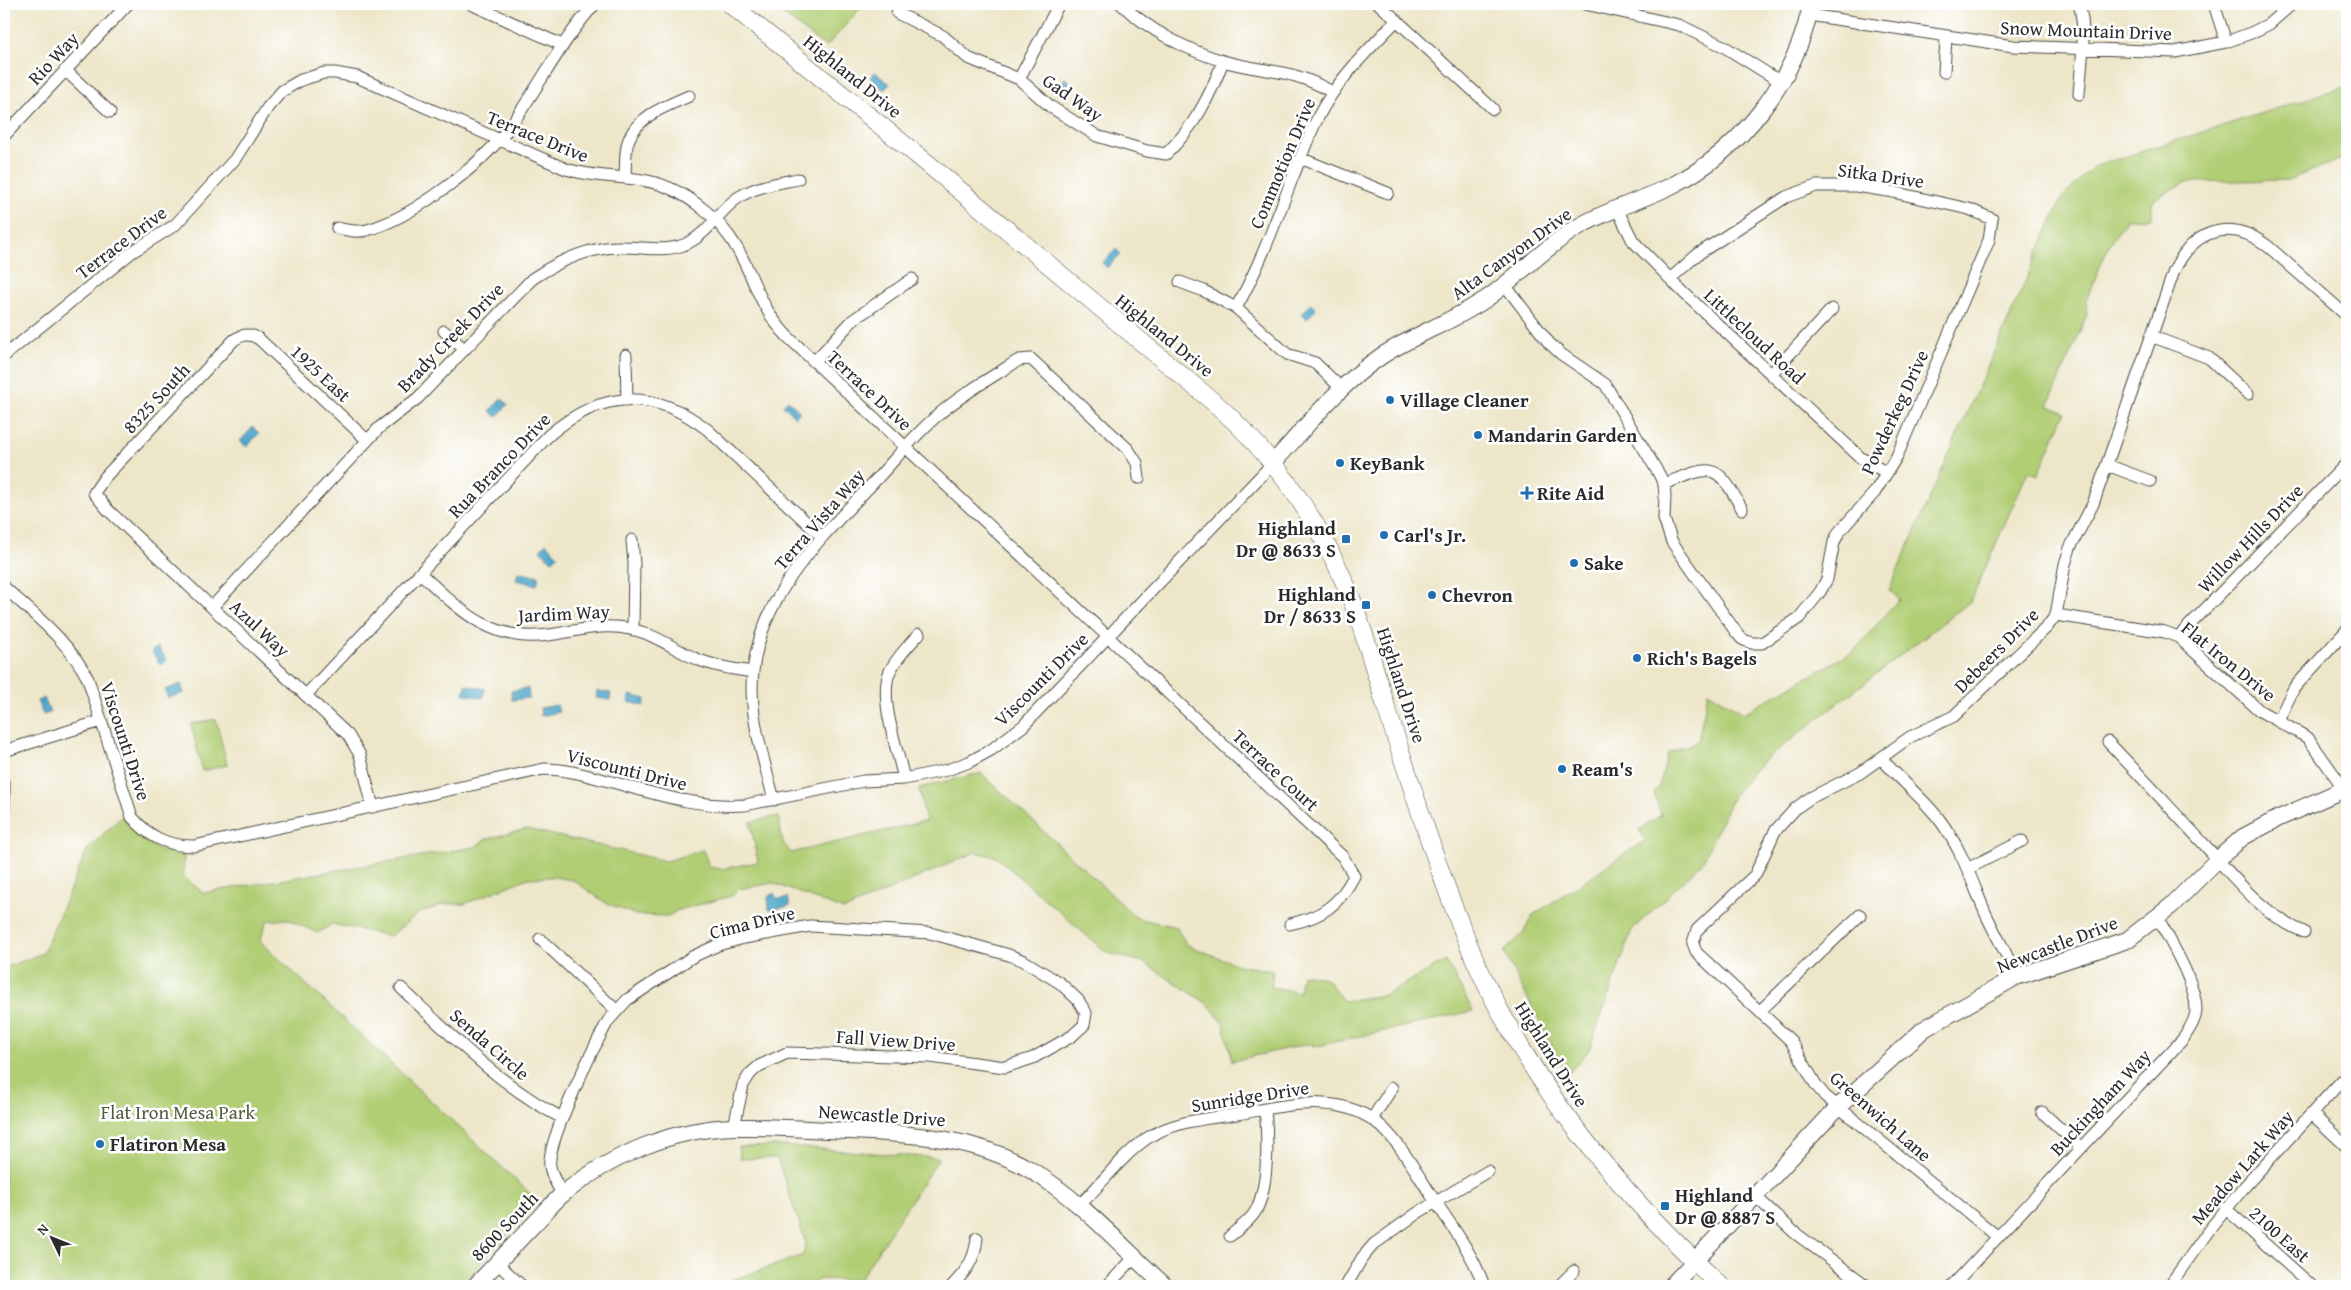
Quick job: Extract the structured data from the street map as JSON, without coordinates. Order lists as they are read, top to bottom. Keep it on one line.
{"streets":{"main road":["Highland Drive"],"street":["Snow Mountain Drive","Rio Way","Gad Way","Terrace Drive","Commotion Drive","Sitka Drive","Alta Canyon Drive","Littlecloud Road","Brady Creek Drive","1925 East","8325 South","Powderkeg Drive","Rua Branco Drive","Terra Vista Way","Willow Hills Drive","Jardim Way","Azul Way","Debeers Drive","Flat Iron Drive","Viscounti Drive","Terrace Court","Cima Drive","Newcastle Drive","Fall View Drive","Senda Circle","Sunridge Drive","Buckingham Way","Greenwich Lane","Meadow Lark Way","8600 South","2100 East"]},"crossings":[["Snow Mountain Drive","Alta Canyon Drive"],["Highland Drive","Alta Canyon Drive"],["Highland Drive","Viscounti Drive"],["Highland Drive","Newcastle Drive"],["Terrace Drive","Brady Creek Drive"],["Terrace Drive","Terra Vista Way"],["Terrace Drive","Viscounti Drive"],["Terrace Drive","Terrace Court"],["Sitka Drive","Littlecloud Road"],["Sitka Drive","Powderkeg Drive"],["Alta Canyon Drive","Littlecloud Road"],["Alta Canyon Drive","Viscounti Drive"],["Littlecloud Road","Powderkeg Drive"],["Brady Creek Drive","1925 East"],["Brady Creek Drive","Azul Way"],["1925 East","8325 South"],["8325 South","Azul Way"],["Rua Branco Drive","Terra Vista Way"],["Rua Branco Drive","Jardim Way"],["Rua Branco Drive","Azul Way"],["Terra Vista Way","Jardim Way"],["Terra Vista Way","Viscounti Drive"],["Willow Hills Drive","Flat Iron Drive"],["Azul Way","Viscounti Drive"],["Debeers Drive","Flat Iron Drive"],["Debeers Drive","Greenwich Lane"],["Flat Iron Drive","Newcastle Drive"],["Viscounti Drive","Terrace Court"],["Cima Drive","Newcastle Drive"],["Cima Drive","Fall View Drive"],["Cima Drive","Senda Circle"],["Cima Drive","8600 South"],["Newcastle Drive","Fall View Drive"],["Newcastle Drive","Sunridge Drive"],["Newcastle Drive","Buckingham Way"],["Newcastle Drive","Greenwich Lane"],["Newcastle Drive","8600 South"],["Buckingham Way","Greenwich Lane"],["Meadow Lark Way","2100 East"]],"parks":["Flat Iron Mesa Park"],"places":{"other":["Village Cleaner","Mandarin Garden","KeyBank","Carl's Jr.","Sake","Chevron","Rich's Bagels","Ream's","Flatiron Mesa"],"health":["Rite Aid"],"transit":["Highland Dr @ 8633 S","Highland Dr / 8633 S","Highland Dr @ 8887 S"]},"north":"top left"}
